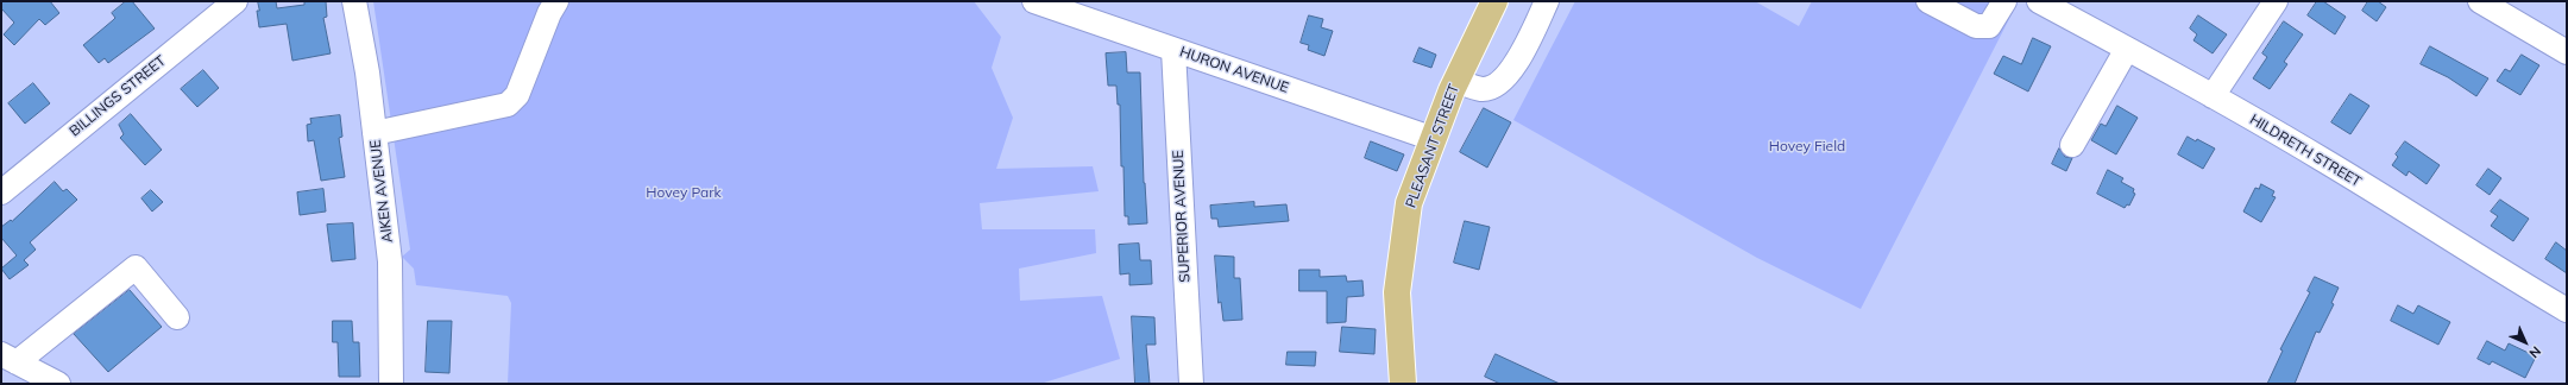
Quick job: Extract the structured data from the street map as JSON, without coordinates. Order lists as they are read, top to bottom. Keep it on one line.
{"streets":{"main road":["PLEASANT STREET"],"street":["HURON AVENUE","BILLINGS STREET","HILDRETH STREET","AIKEN AVENUE","SUPERIOR AVENUE"]},"crossings":[["HURON AVENUE","PLEASANT STREET"],["HURON AVENUE","SUPERIOR AVENUE"]],"parks":["Hovey Field","Hovey Park"],"north":"bottom right"}
